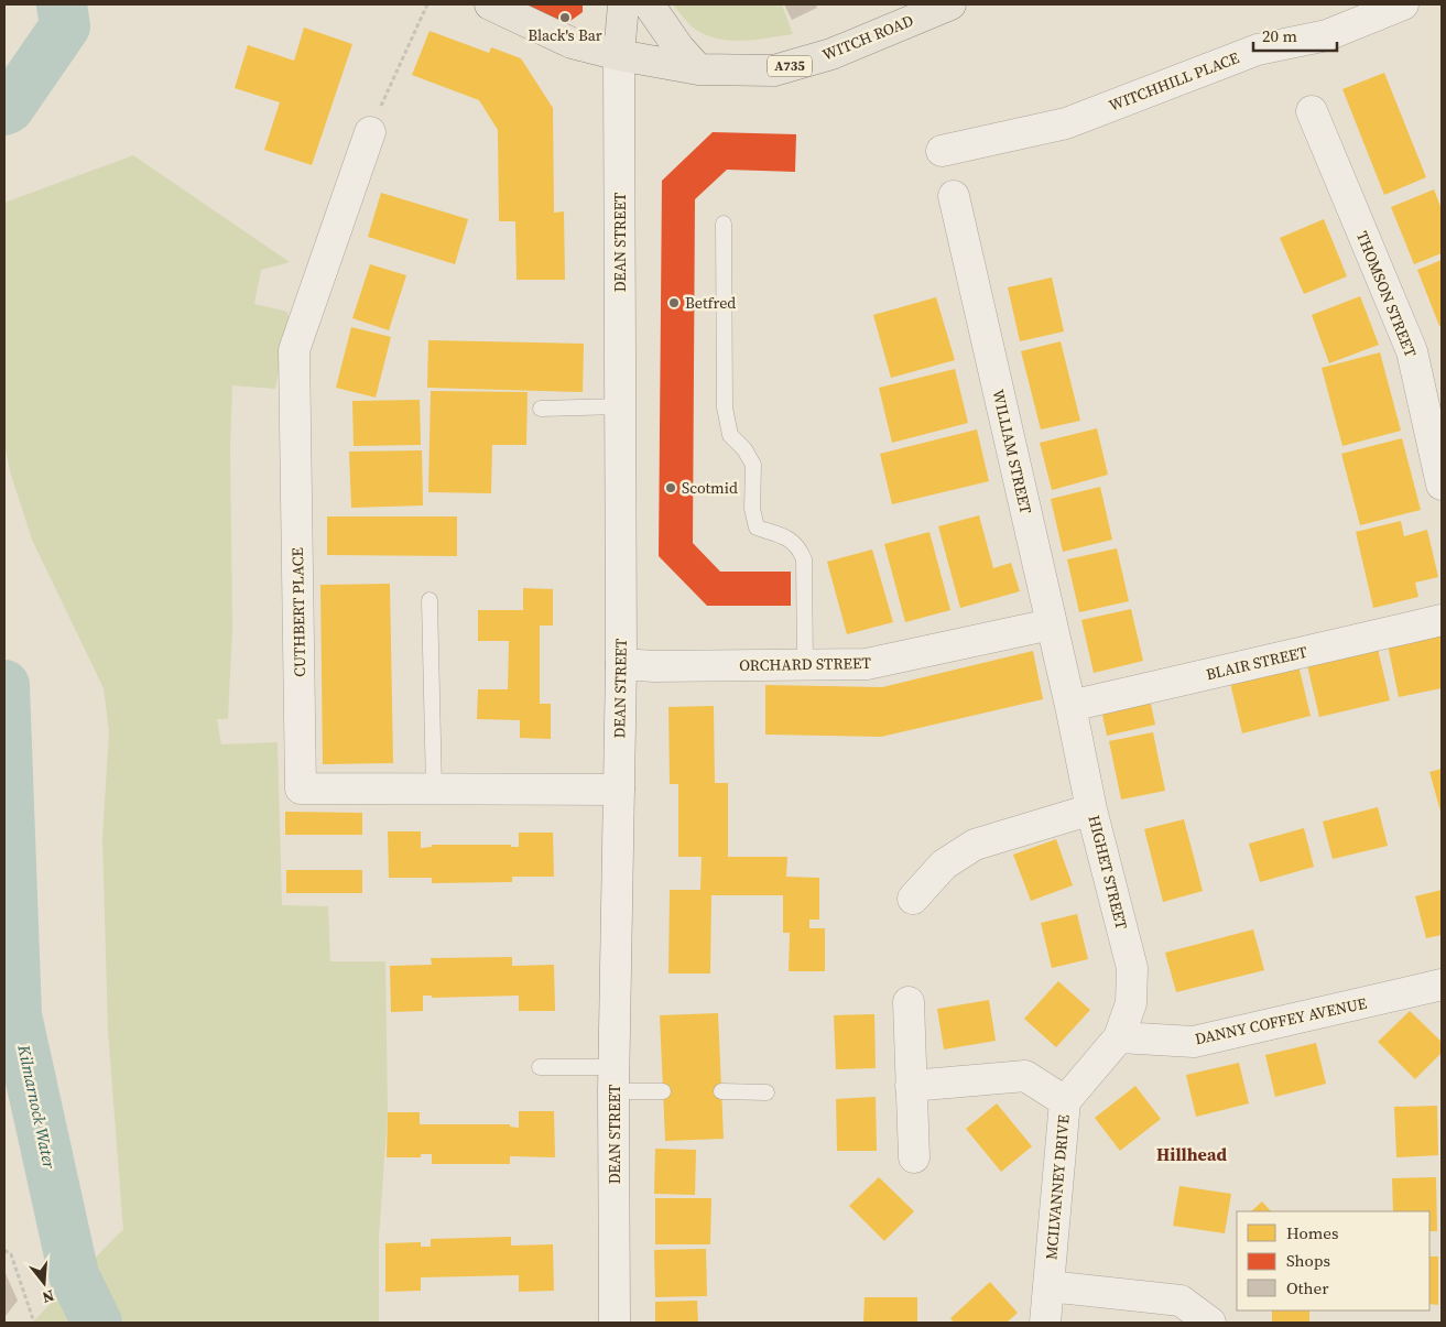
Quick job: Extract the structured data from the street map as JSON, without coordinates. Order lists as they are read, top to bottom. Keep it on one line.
{"streets":{"main road":["WITCH ROAD","A735"],"street":["WITCHHILL PLACE","DEAN STREET","THOMSON STREET","WILLIAM STREET","CUTHBERT PLACE","BLAIR STREET","ORCHARD STREET","HIGHET STREET","DANNY COFFEY AVENUE","MCILVANNEY DRIVE"]},"crossings":[["WITCH ROAD","A735"],["WITCH ROAD","DEAN STREET"],["A735","DEAN STREET"],["DEAN STREET","CUTHBERT PLACE"],["DEAN STREET","ORCHARD STREET"],["WILLIAM STREET","BLAIR STREET"],["WILLIAM STREET","ORCHARD STREET"],["WILLIAM STREET","HIGHET STREET"],["BLAIR STREET","HIGHET STREET"],["HIGHET STREET","DANNY COFFEY AVENUE"],["HIGHET STREET","MCILVANNEY DRIVE"],["DANNY COFFEY AVENUE","MCILVANNEY DRIVE"]],"districts":["Hillhead"],"water":["Kilmarnock Water"],"places":["Black's Bar","Betfred","Scotmid"],"legend":["Homes","Shops","Other"],"scale_bar":"20 m","north":"bottom"}
